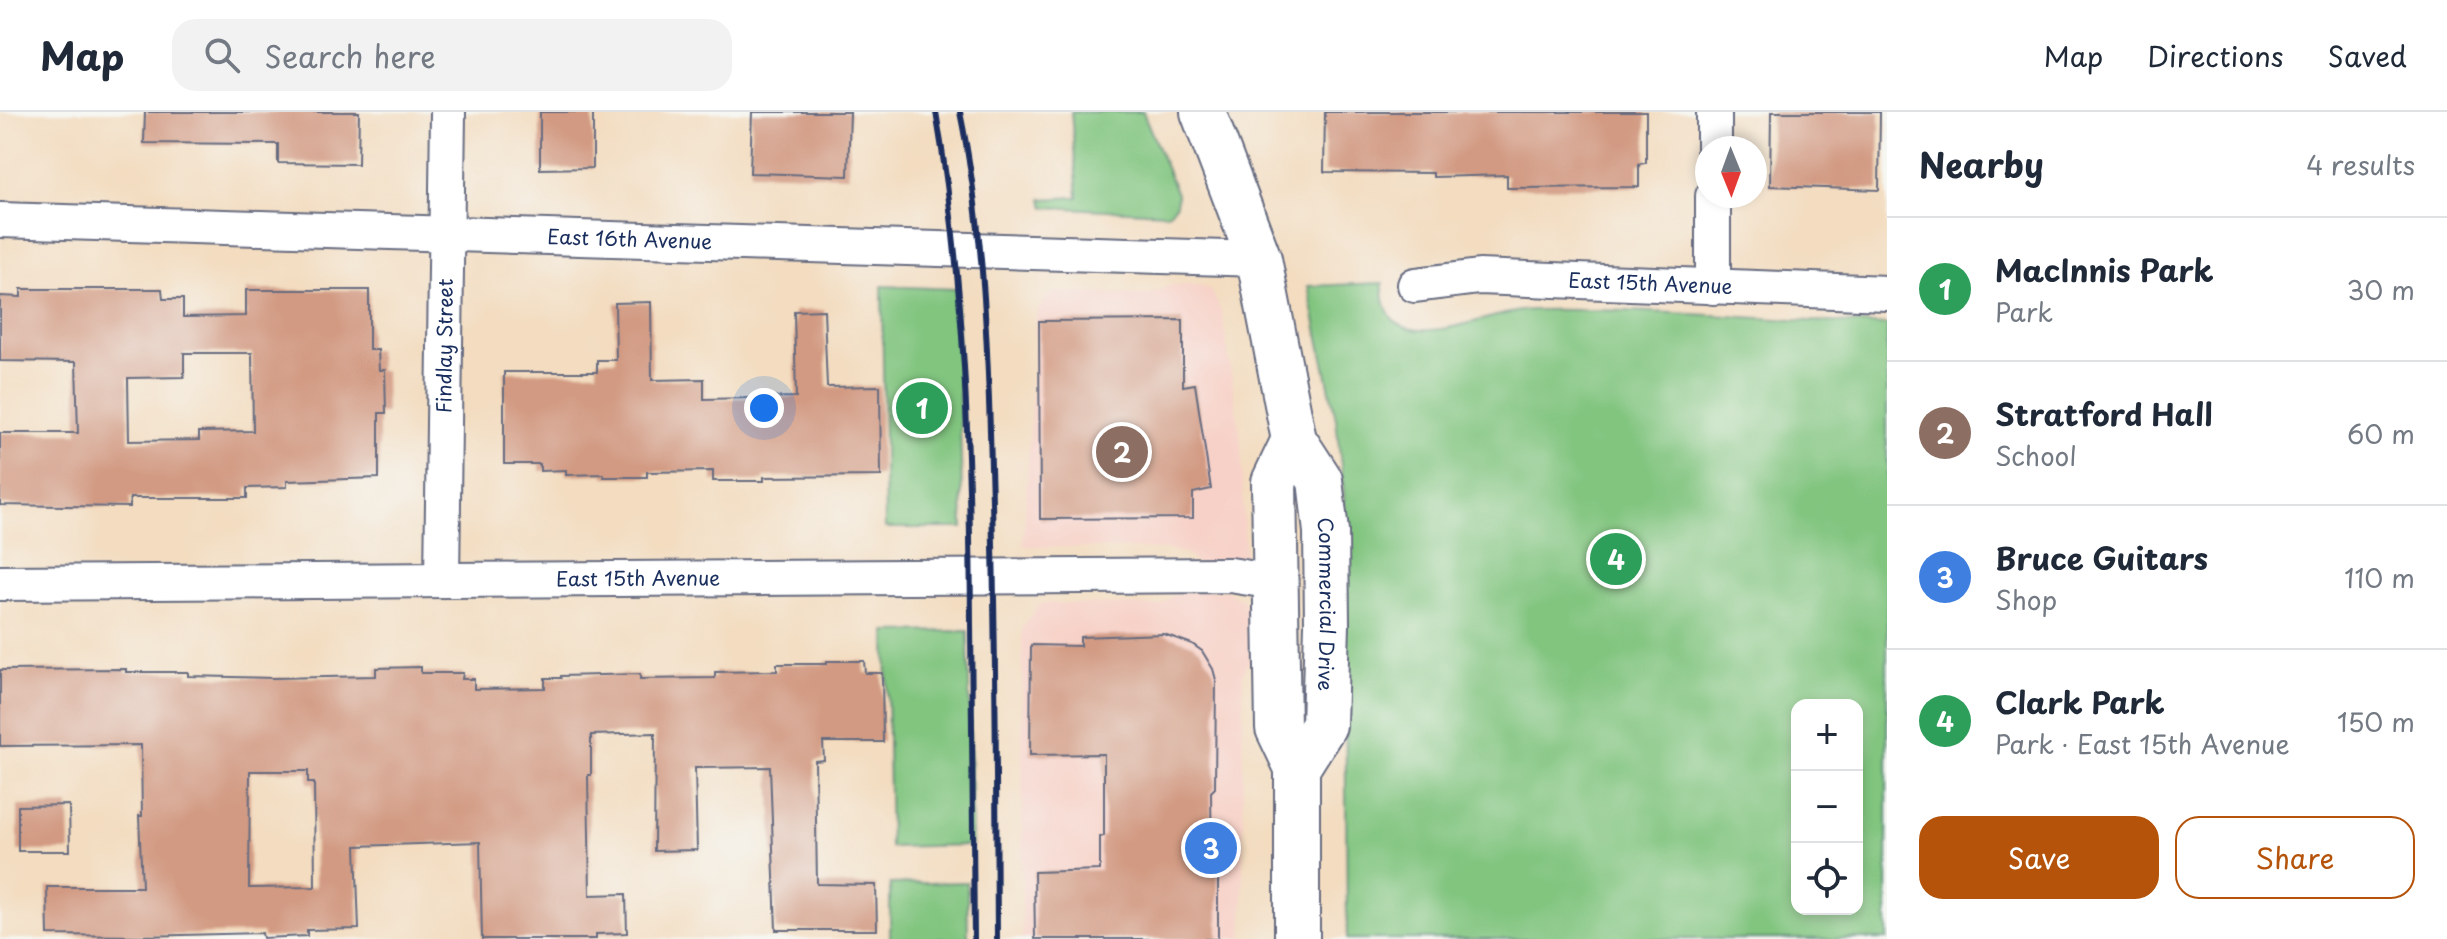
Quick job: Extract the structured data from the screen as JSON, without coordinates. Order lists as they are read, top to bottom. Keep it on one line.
{"streets":{"street":["East 16th Avenue","East 15th Avenue","Findlay Street","Commercial Drive"]},"crossings":[["East 16th Avenue","Findlay Street"],["East 16th Avenue","Commercial Drive"],["East 15th Avenue","Findlay Street"]],"north":"bottom","page":{"header":"Map","search":"Search here","nav":["Map","Directions","Saved"],"heading":["Nearby","4 results"],"list":[{"mark":"1","name":"MacInnis Park","note":"Park","value":"30 m"},{"mark":"2","name":"Stratford Hall","note":"School","value":"60 m"},{"mark":"3","name":"Bruce Guitars","note":"Shop","value":"110 m"},{"mark":"4","name":"Clark Park","note":"Park · East 15th Avenue","value":"150 m"}],"pins":["1","2","4","3"],"map_buttons":["+","−"],"buttons":["Save","Share"]}}
